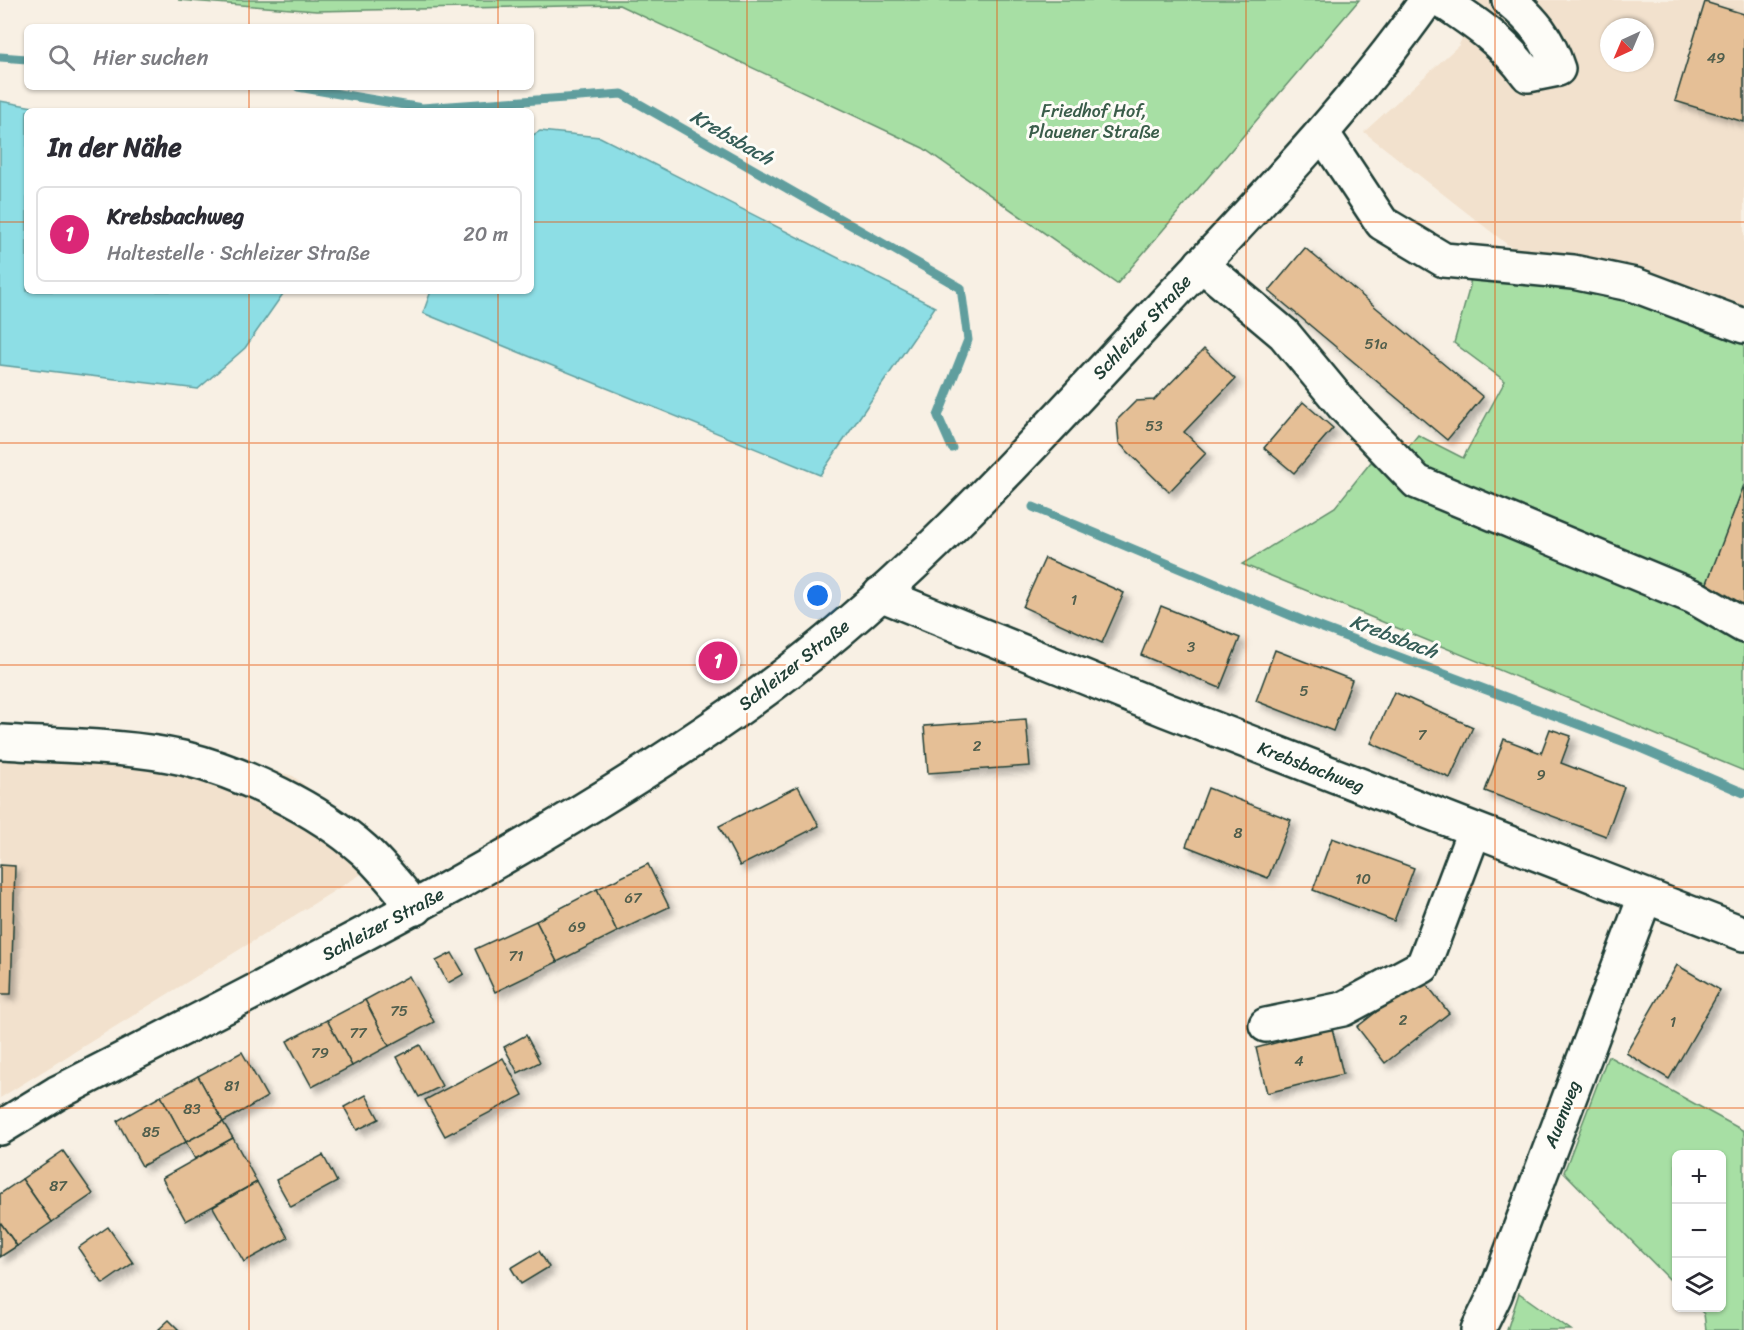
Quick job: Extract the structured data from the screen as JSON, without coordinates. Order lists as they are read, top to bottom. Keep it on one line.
{"streets":{"main road":["Schleizer Straße","Krebsbachweg","Auenweg"]},"crossings":[["Schleizer Straße","Krebsbachweg"],["Krebsbachweg","Auenweg"]],"water":["Krebsbach"],"parks":["Friedhof Hof, Plauener Straße"],"house_numbers":["49","51a","53","1","3","5","7","2","9","8","10","67","69","71","75","2","1","77","79","4","81","83","85","87"],"north":"bottom left","page":{"search":"Hier suchen","heading":"In der Nähe","list":[{"mark":"1","name":"Krebsbachweg","note":"Haltestelle · Schleizer Straße","value":"20 m"}],"pins":"1","map_buttons":["+","−"]}}
